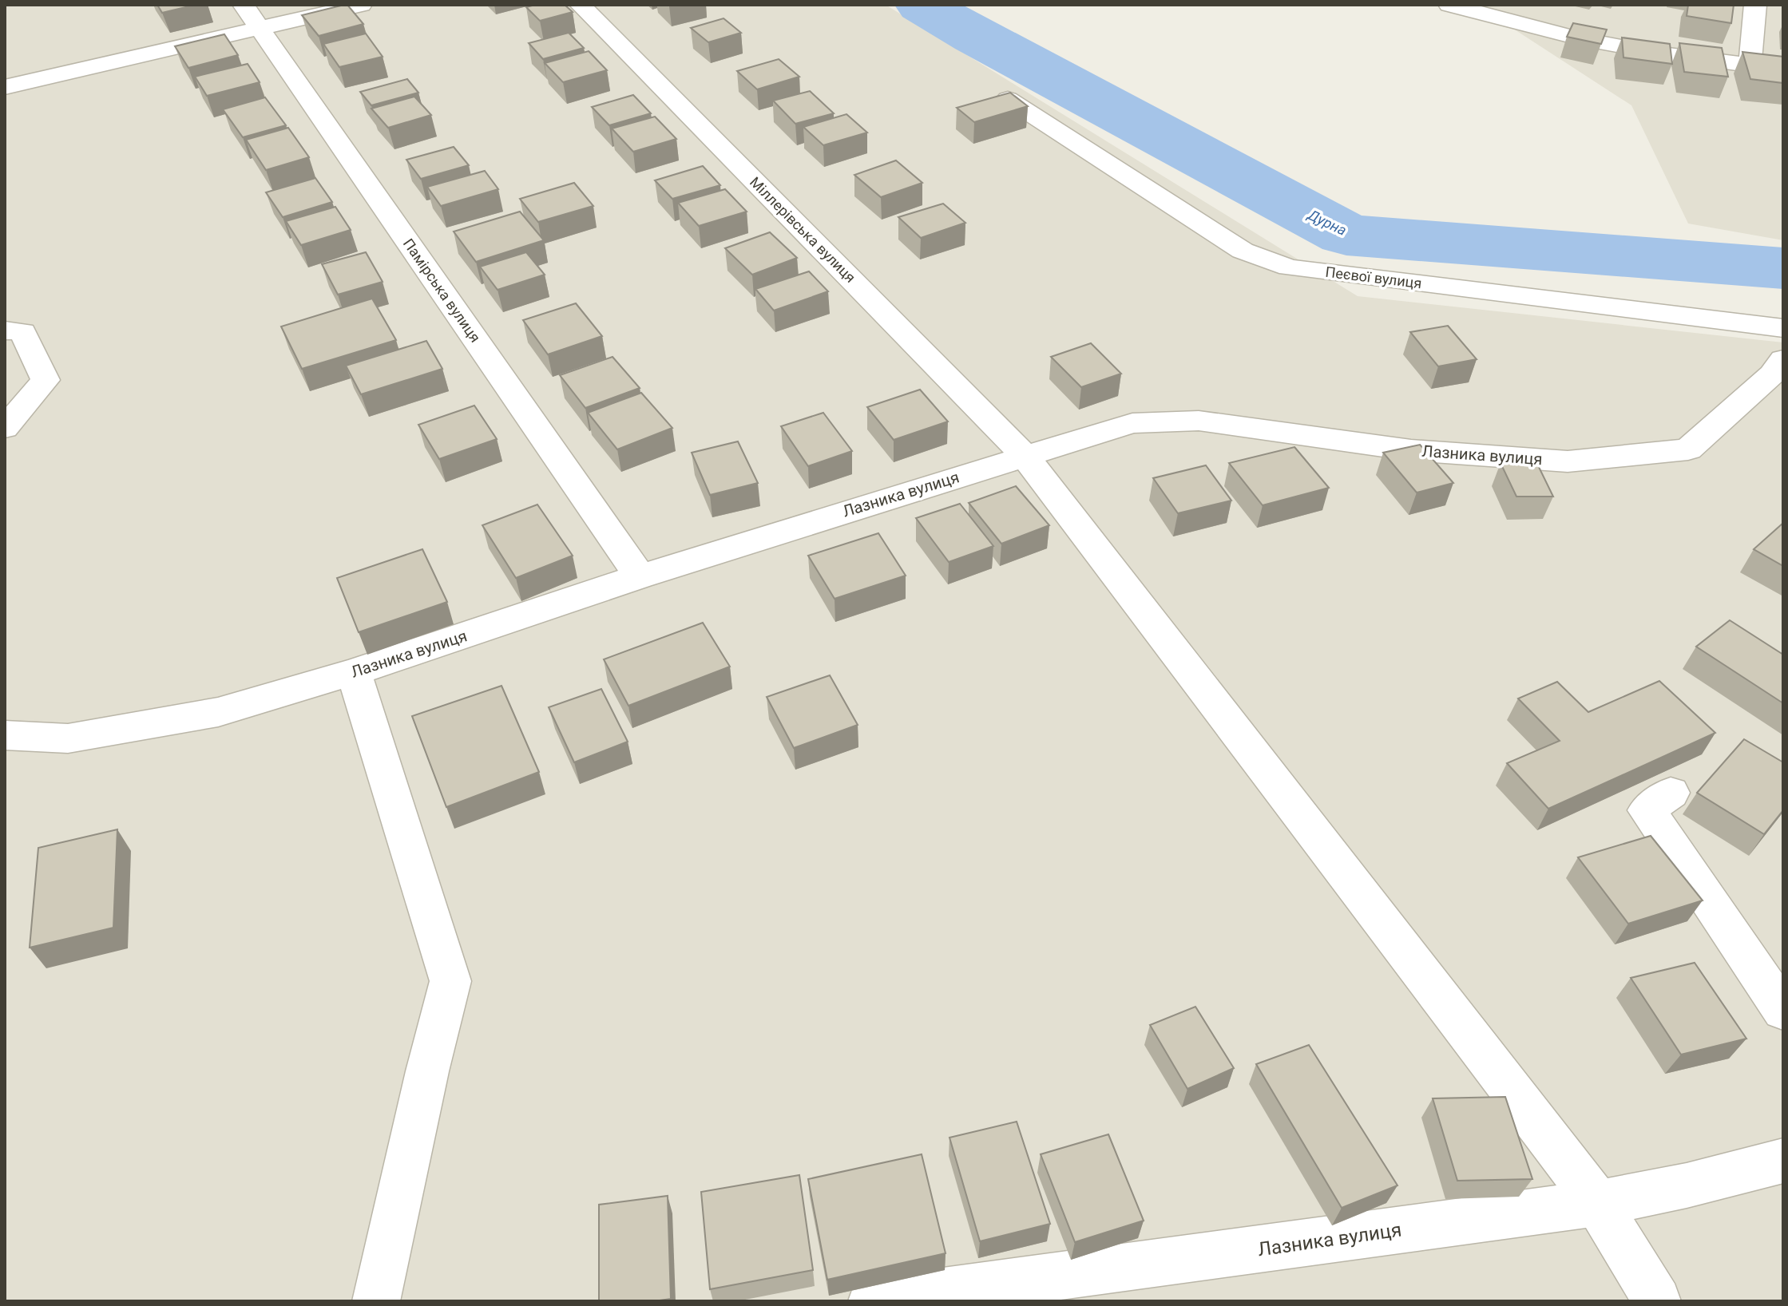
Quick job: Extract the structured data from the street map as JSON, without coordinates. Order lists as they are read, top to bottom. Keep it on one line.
{"streets":{"street":["Міллерівська вулиця","Пеєвої вулиця","Памірська вулиця","Лазника вулиця"]},"crossings":[["Міллерівська вулиця","Лазника вулиця"],["Памірська вулиця","Лазника вулиця"]],"water":["Дурна"]}
